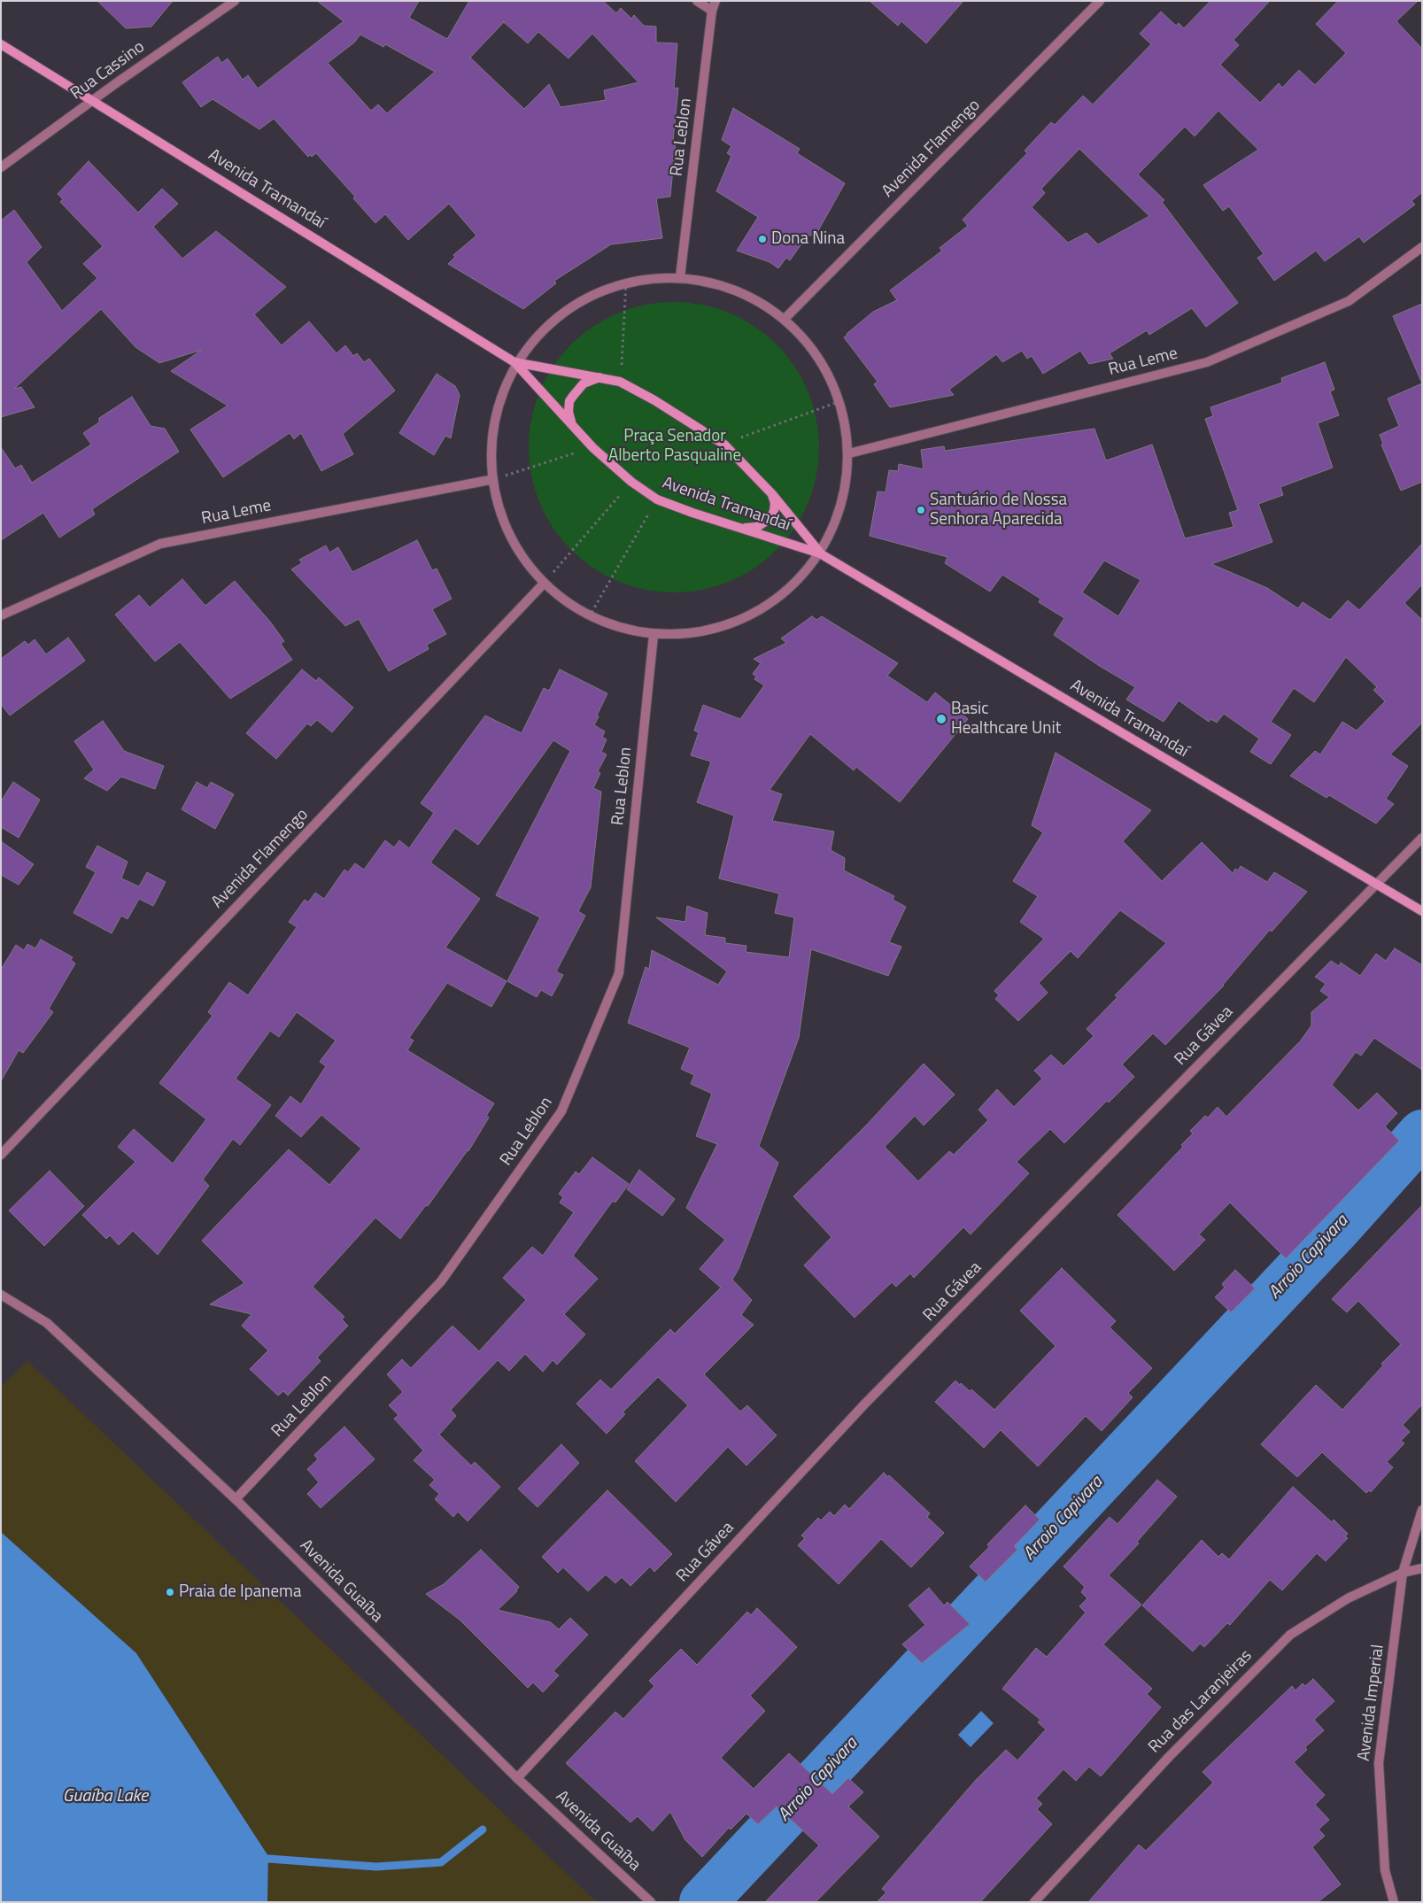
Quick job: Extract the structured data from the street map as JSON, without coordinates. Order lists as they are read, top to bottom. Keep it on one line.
{"streets":{"main road":["Avenida Tramandaí"],"street":["Rua Cassino","Rua Leblon","Avenida Flamengo","Rua Leme","Rua Gávea","Avenida Guaíba","Rua das Laranjeiras","Avenida Imperial"]},"crossings":[["Rua Cassino","Avenida Tramandaí"],["Rua Leblon","Avenida Guaíba"],["Avenida Tramandaí","Rua Gávea"],["Rua Gávea","Avenida Guaíba"],["Rua das Laranjeiras","Avenida Imperial"]],"water":["Arroio Capivara","Guaíba Lake"],"parks":["Praça Senador Alberto Pasqualine"],"places":["Dona Nina","Santuário de Nossa Senhora Aparecida","Basic Healthcare Unit","Praia de Ipanema"]}
